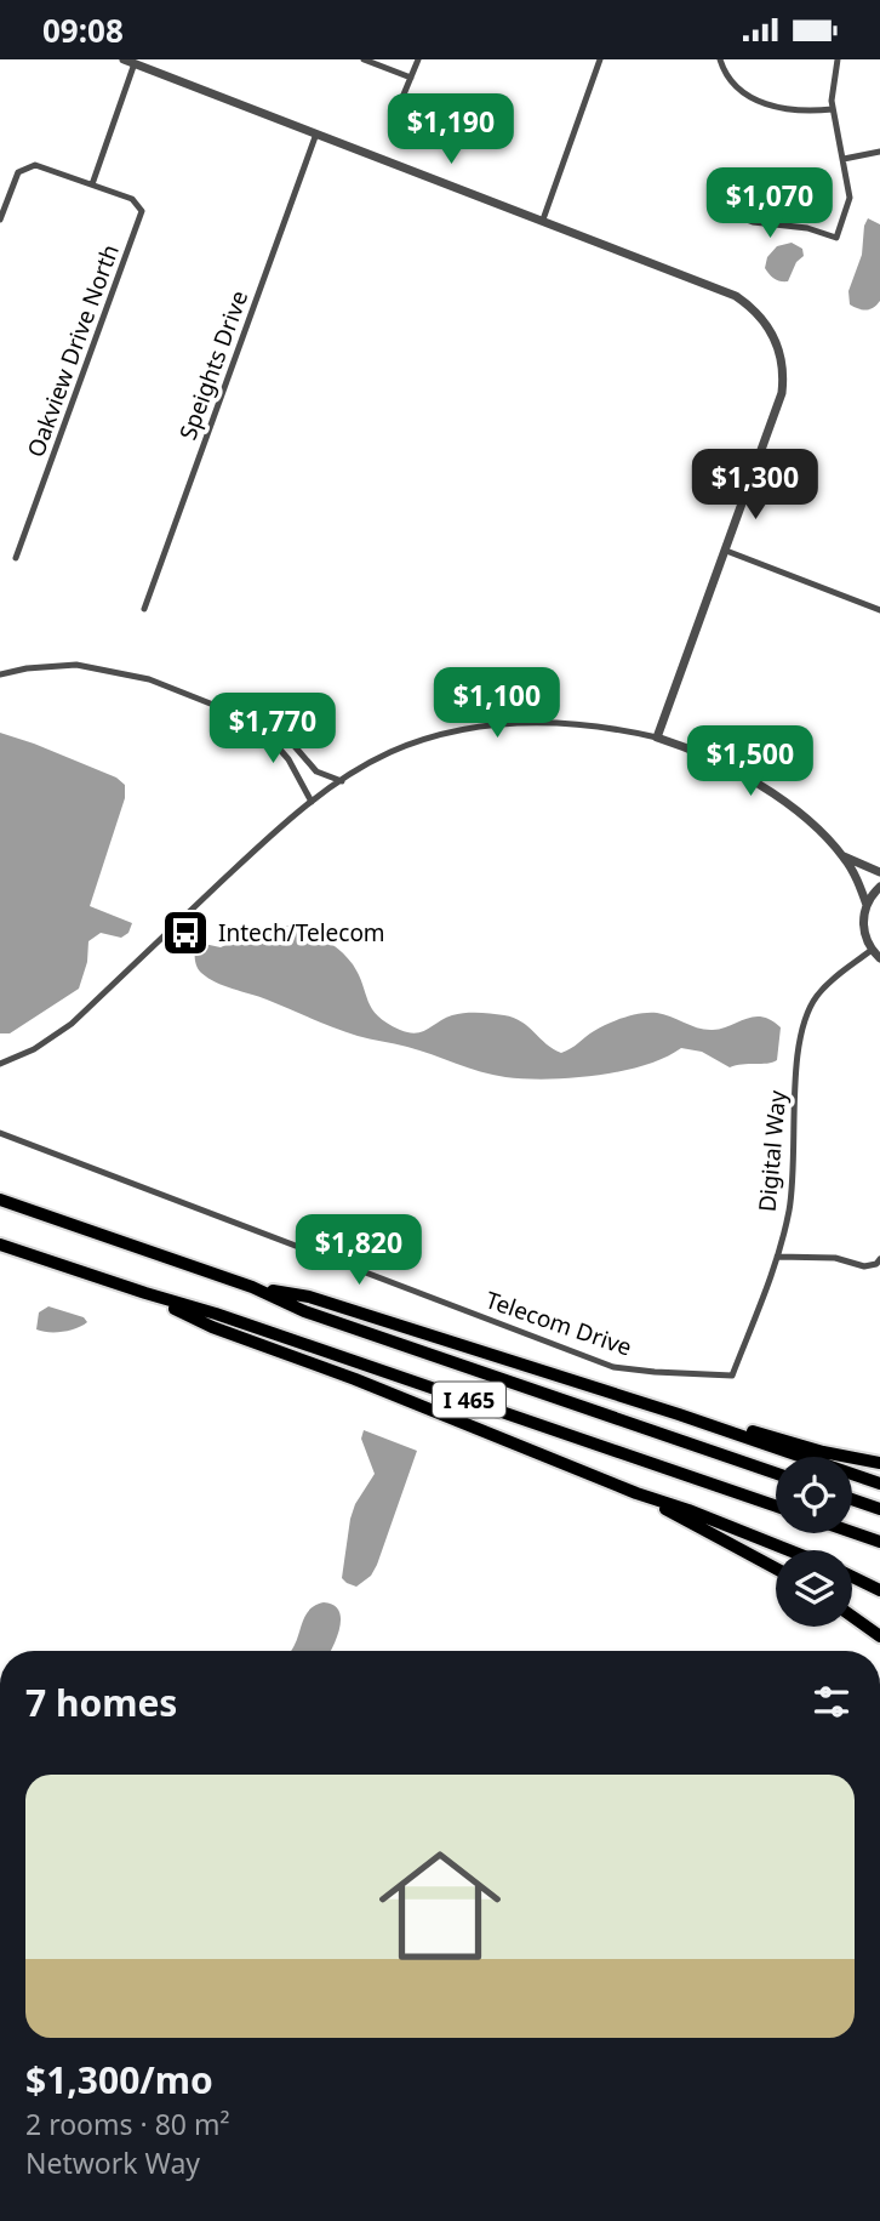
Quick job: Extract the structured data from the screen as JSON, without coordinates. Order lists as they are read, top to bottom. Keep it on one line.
{"streets":{"highway":["I 465"],"street":["Oakview Drive North","Speights Drive","Digital Way","Telecom Drive"]},"crossings":[["Digital Way","Telecom Drive"]],"places":{"bus stop":["Intech/Telecom"]},"page":{"status":"09:08","price":["$1,190","$1,070","$1,300","$1,100","$1,770","$1,500","$1,820"],"heading":"7 homes","list":[{"name":"$1,300/mo","note":"2 rooms · 80 m² · Network Way"}]}}
